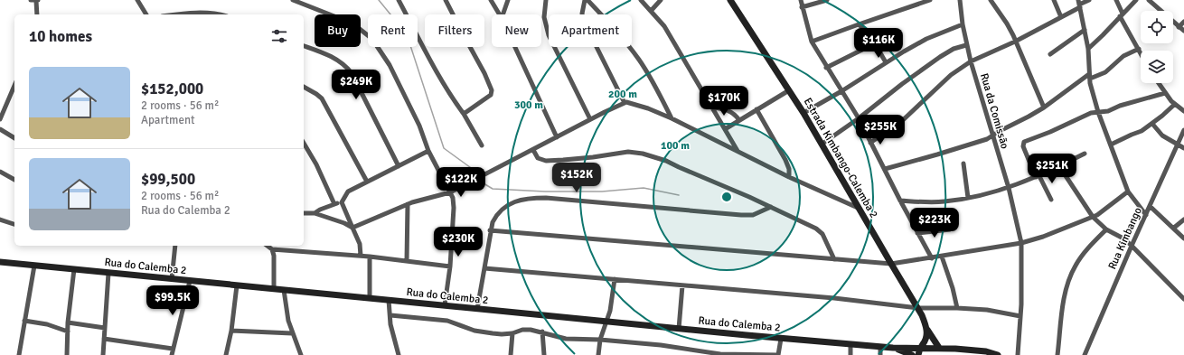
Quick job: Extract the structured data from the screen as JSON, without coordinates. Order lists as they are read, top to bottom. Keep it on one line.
{"streets":{"main road":["Estrada Kimbango-Calemba 2","Rua do Calemba 2"],"street":["Rua da Comissão","Rua Kimbango"]},"crossings":[["Estrada Kimbango-Calemba 2","Rua do Calemba 2"]],"page":{"chip":["Buy","Rent","Filters","New","Apartment"],"heading":"10 homes","price":["$116K","$249K","$170K","$255K","$251K","$152K","$122K","$223K","$230K","$99.5K"],"list":[{"name":"$152,000","note":"2 rooms · 56 m² · Apartment"},{"name":"$99,500","note":"2 rooms · 56 m² · Rua do Calemba 2"}]},"rings":["200 m","300 m","100 m"]}
